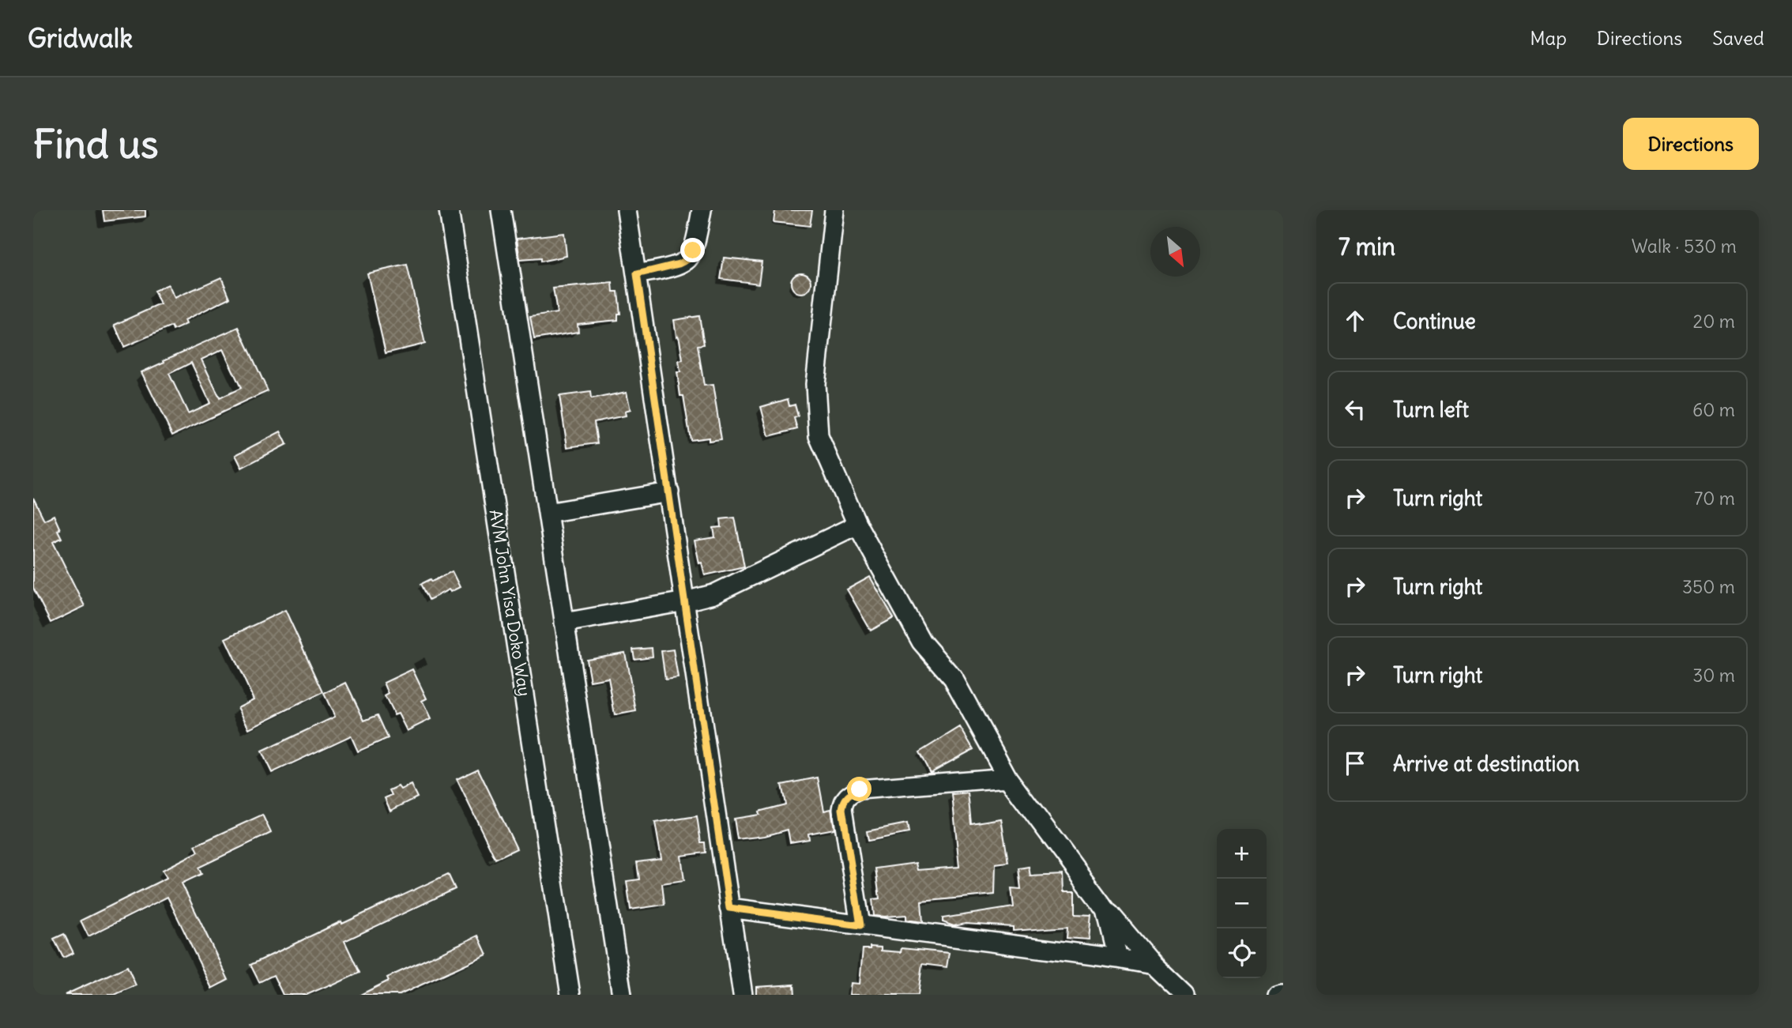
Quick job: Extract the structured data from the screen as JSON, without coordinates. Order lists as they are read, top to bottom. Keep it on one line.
{"streets":{"street":["AVM John Yisa Doko Way"]},"north":"bottom right","page":{"header":"Gridwalk","nav":["Map","Directions","Saved"],"buttons":"Directions","title":"Find us","heading":["7 min","Walk · 530 m"],"list":[["Continue","20 m"],["Turn left","60 m"],["Turn right","70 m"],["Turn right","350 m"],["Turn right","30 m"],"Arrive at destination"],"map_buttons":["+","−"]}}
